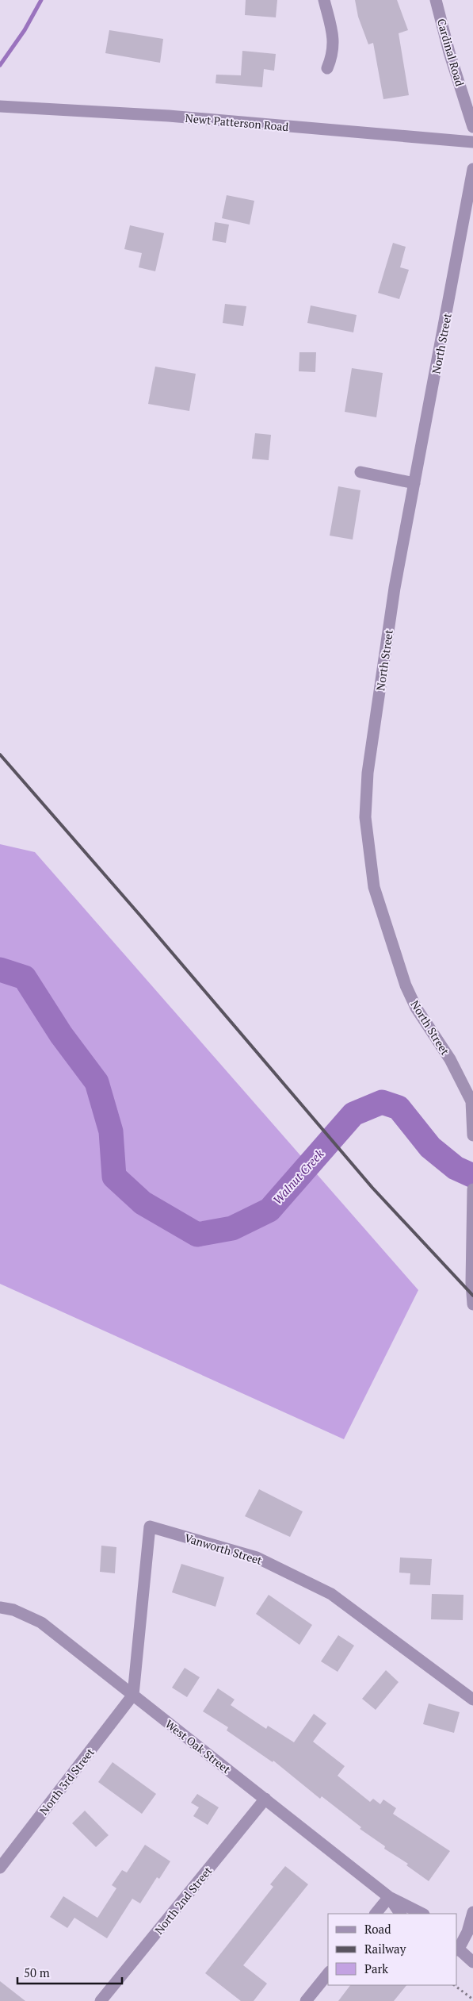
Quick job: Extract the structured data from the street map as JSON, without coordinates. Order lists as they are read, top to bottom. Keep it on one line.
{"streets":{"street":["Cardinal Road","Newt Patterson Road","North Street","Vanworth Street","West Oak Street","North 3rd Street","North 2nd Street"]},"crossings":[["Vanworth Street","West Oak Street"],["Vanworth Street","North 3rd Street"],["West Oak Street","North 3rd Street"],["West Oak Street","North 2nd Street"]],"water":["Walnut Creek"],"legend":["Road","Railway","Park"],"scale_bar":"50 m"}
